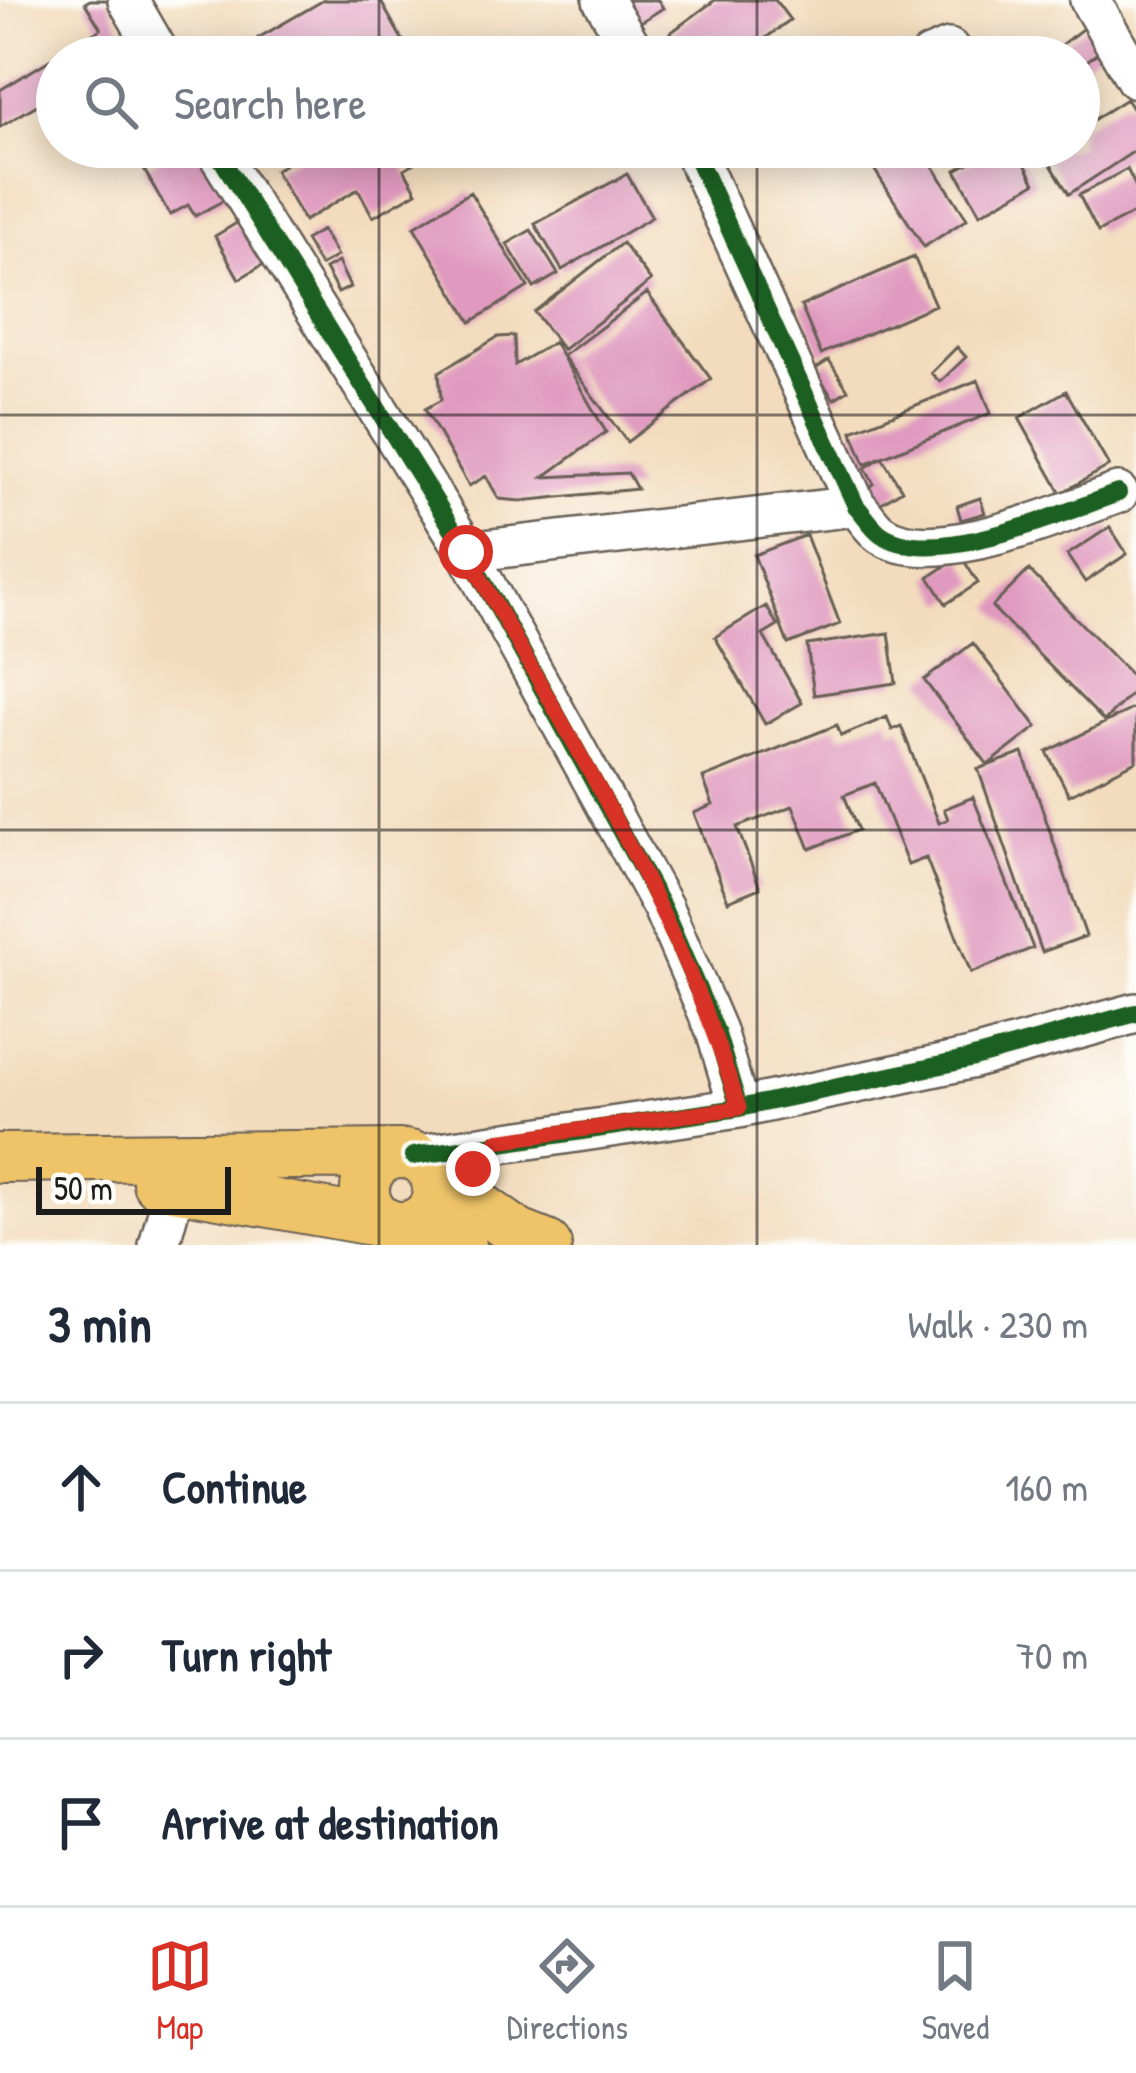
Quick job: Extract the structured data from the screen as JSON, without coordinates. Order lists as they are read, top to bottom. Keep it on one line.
{"scale_bar":"50 m","page":{"search":"Search here","scale":"50 m","heading":["3 min","Walk · 230 m"],"list":[["Continue","160 m"],["Turn right","70 m"],"Arrive at destination"],"nav":["Map","Directions","Saved"]}}
